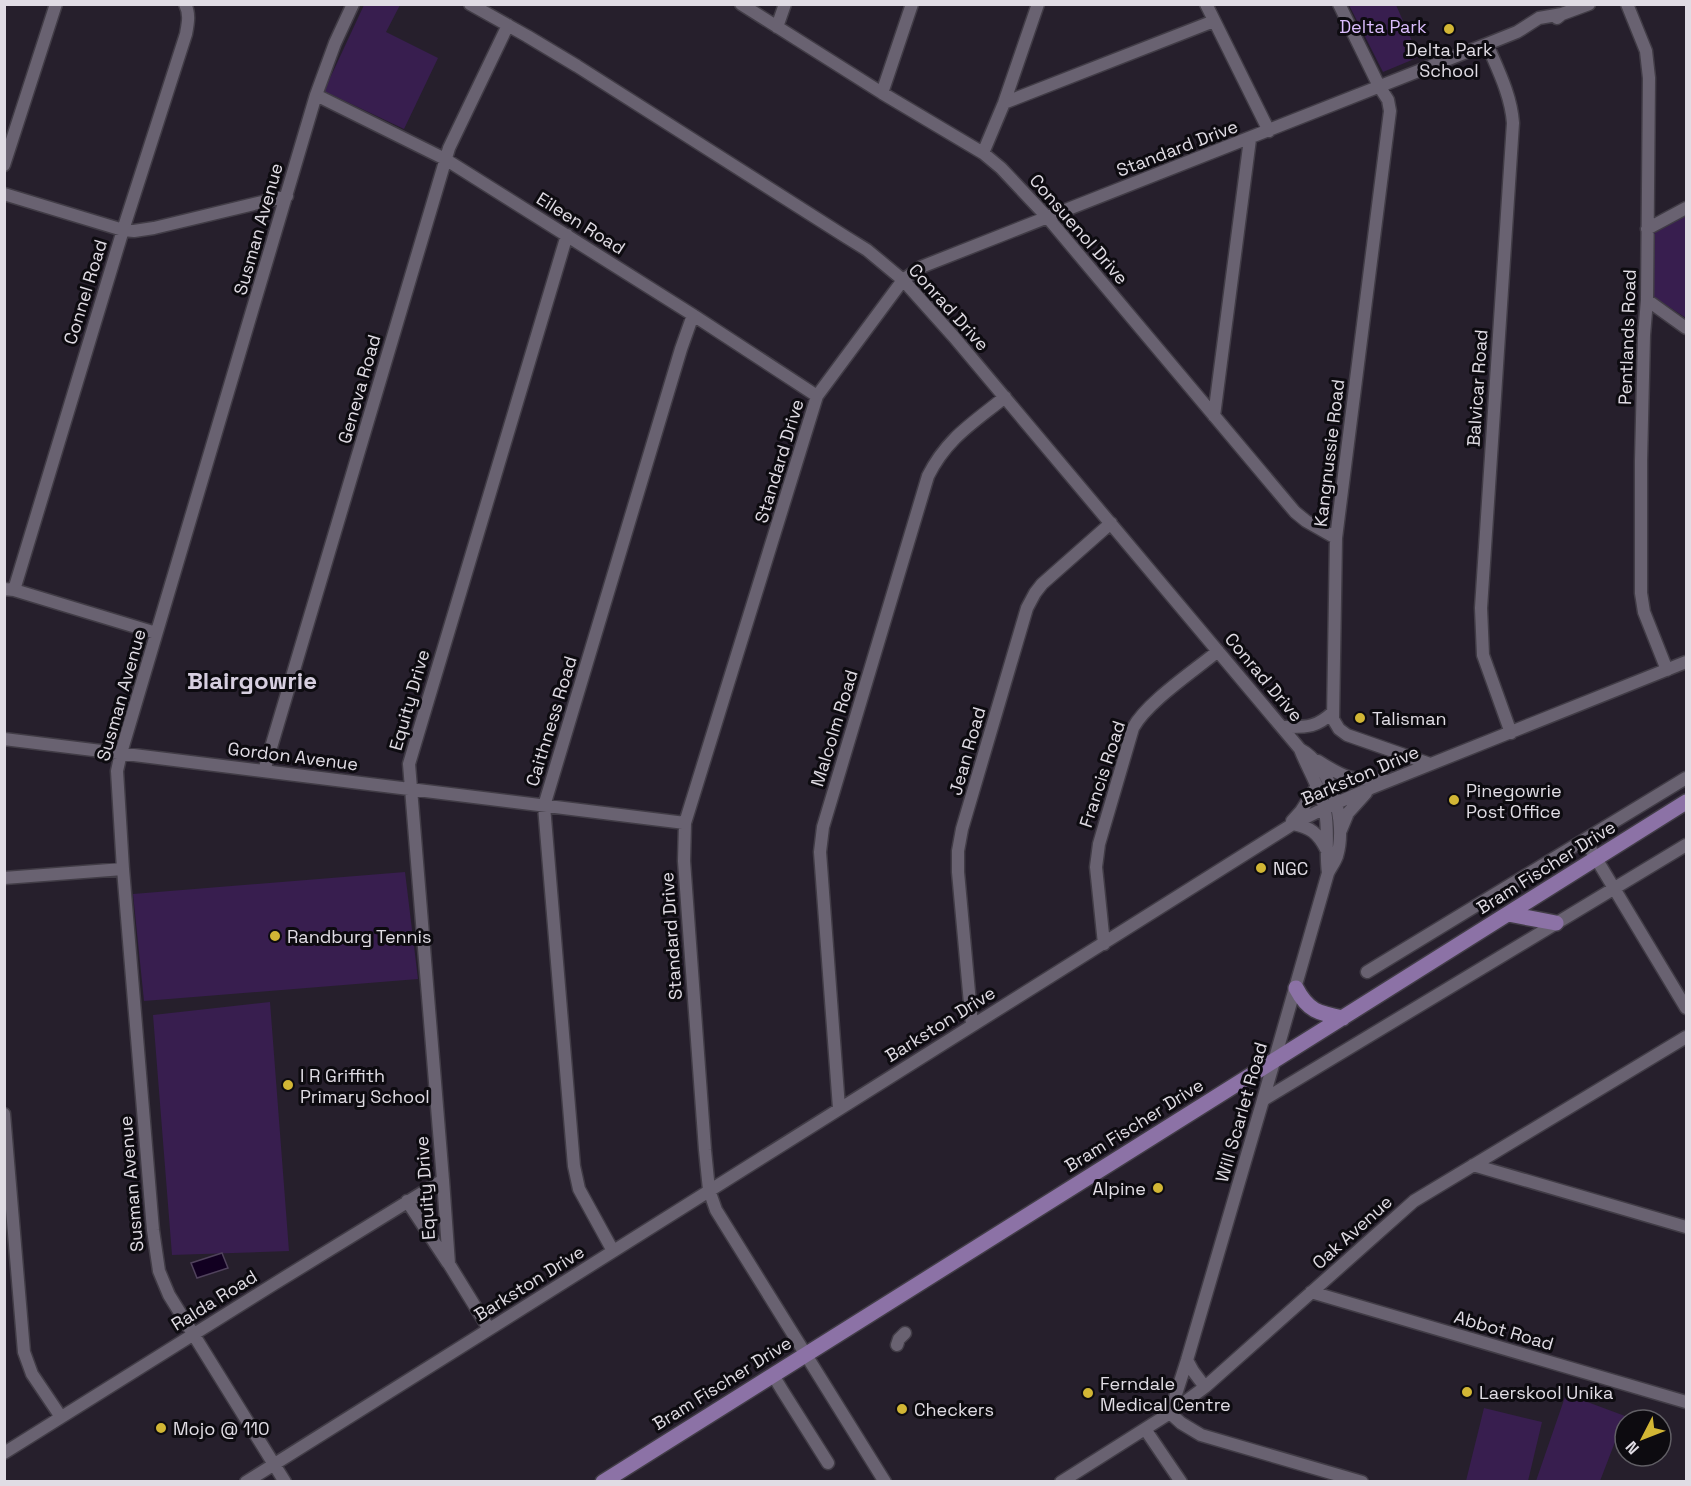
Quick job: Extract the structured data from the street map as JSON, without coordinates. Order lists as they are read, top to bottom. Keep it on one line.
{"streets":{"main road":["Bram Fischer Drive"],"street":["Standard Drive","Eileen Road","Susman Avenue","Consuenol Drive","Connel Road","Conrad Drive","Pentlands Road","Balvicar Road","Geneva Road","Kangnussie Road","Equity Drive","Caithness Road","Malcolm Road","Jean Road","Gordon Avenue","Francis Road","Barkston Drive","Will Scarlet Road","Oak Avenue","Ralda Road","Abbot Road"]},"crossings":[["Standard Drive","Eileen Road"],["Standard Drive","Consuenol Drive"],["Standard Drive","Conrad Drive"],["Standard Drive","Balvicar Road"],["Standard Drive","Kangnussie Road"],["Standard Drive","Gordon Avenue"],["Standard Drive","Barkston Drive"],["Standard Drive","Bram Fischer Drive"],["Eileen Road","Susman Avenue"],["Eileen Road","Geneva Road"],["Eileen Road","Equity Drive"],["Eileen Road","Caithness Road"],["Susman Avenue","Gordon Avenue"],["Susman Avenue","Barkston Drive"],["Susman Avenue","Ralda Road"],["Consuenol Drive","Kangnussie Road"],["Conrad Drive","Geneva Road"],["Conrad Drive","Malcolm Road"],["Conrad Drive","Jean Road"],["Conrad Drive","Francis Road"],["Conrad Drive","Barkston Drive"],["Conrad Drive","Will Scarlet Road"],["Pentlands Road","Barkston Drive"],["Balvicar Road","Barkston Drive"],["Geneva Road","Gordon Avenue"],["Equity Drive","Gordon Avenue"],["Equity Drive","Barkston Drive"],["Equity Drive","Ralda Road"],["Caithness Road","Gordon Avenue"],["Caithness Road","Barkston Drive"],["Malcolm Road","Barkston Drive"],["Jean Road","Barkston Drive"],["Francis Road","Barkston Drive"],["Barkston Drive","Will Scarlet Road"],["Bram Fischer Drive","Will Scarlet Road"],["Will Scarlet Road","Oak Avenue"],["Oak Avenue","Abbot Road"]],"districts":["Blairgowrie"],"parks":["Delta Park"],"places":["Delta Park School","Talisman","Pinegowrie Post Office","NGC","Randburg Tennis","I R Griffith Primary School","Alpine","Laerskool Unika","Ferndale Medical Centre","Checkers","Mojo @ 110"],"north":"bottom left"}
